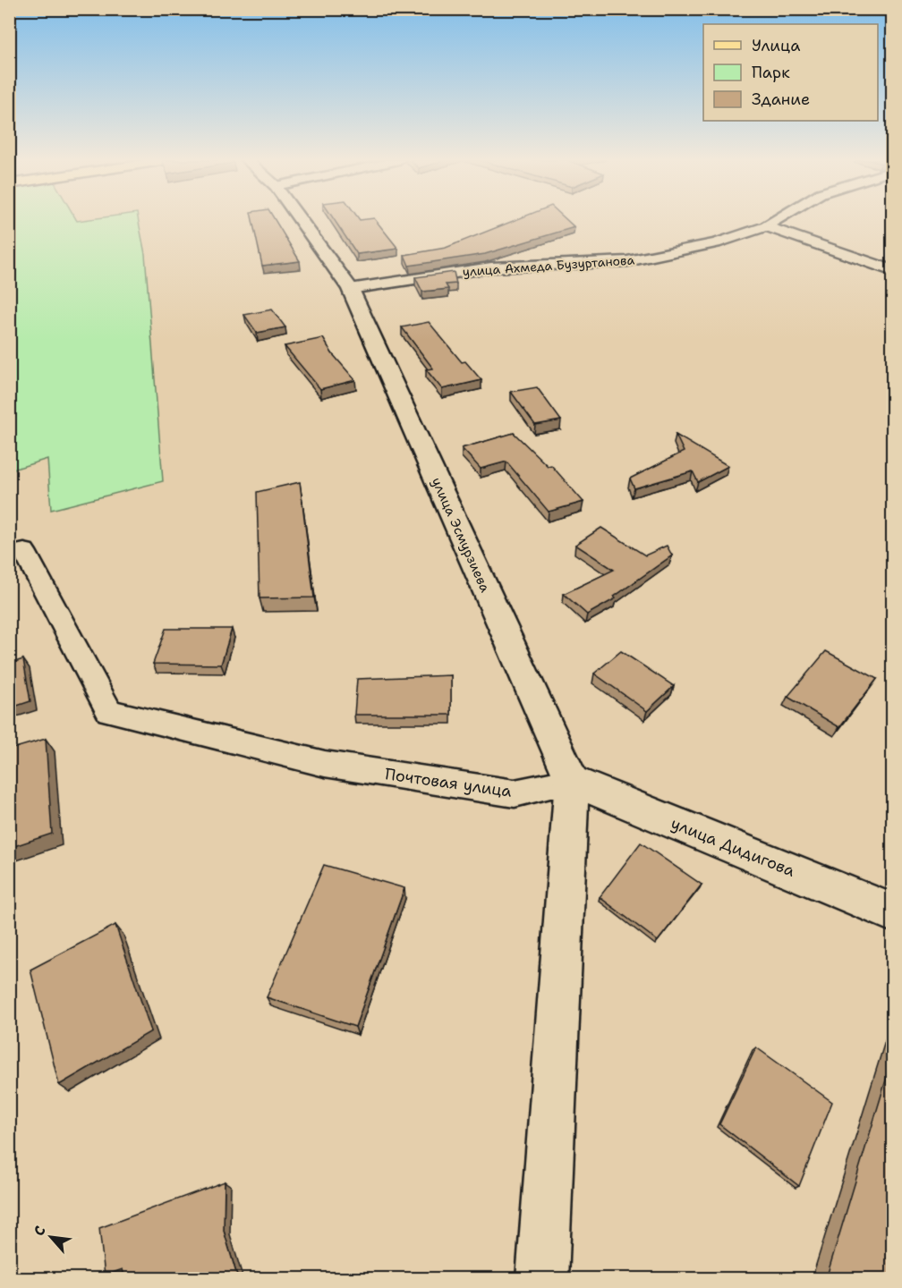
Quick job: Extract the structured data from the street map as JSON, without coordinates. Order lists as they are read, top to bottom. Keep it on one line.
{"streets":{"street":["улица Ахмеда Бузуртанова","улица Эсмурзиева","Почтовая улица","улица Дидигова"]},"crossings":[["улица Ахмеда Бузуртанова","улица Эсмурзиева"],["улица Эсмурзиева","Почтовая улица"],["улица Эсмурзиева","улица Дидигова"],["Почтовая улица","улица Дидигова"]],"legend":["Улица","Парк","Здание"],"north":"top left"}
